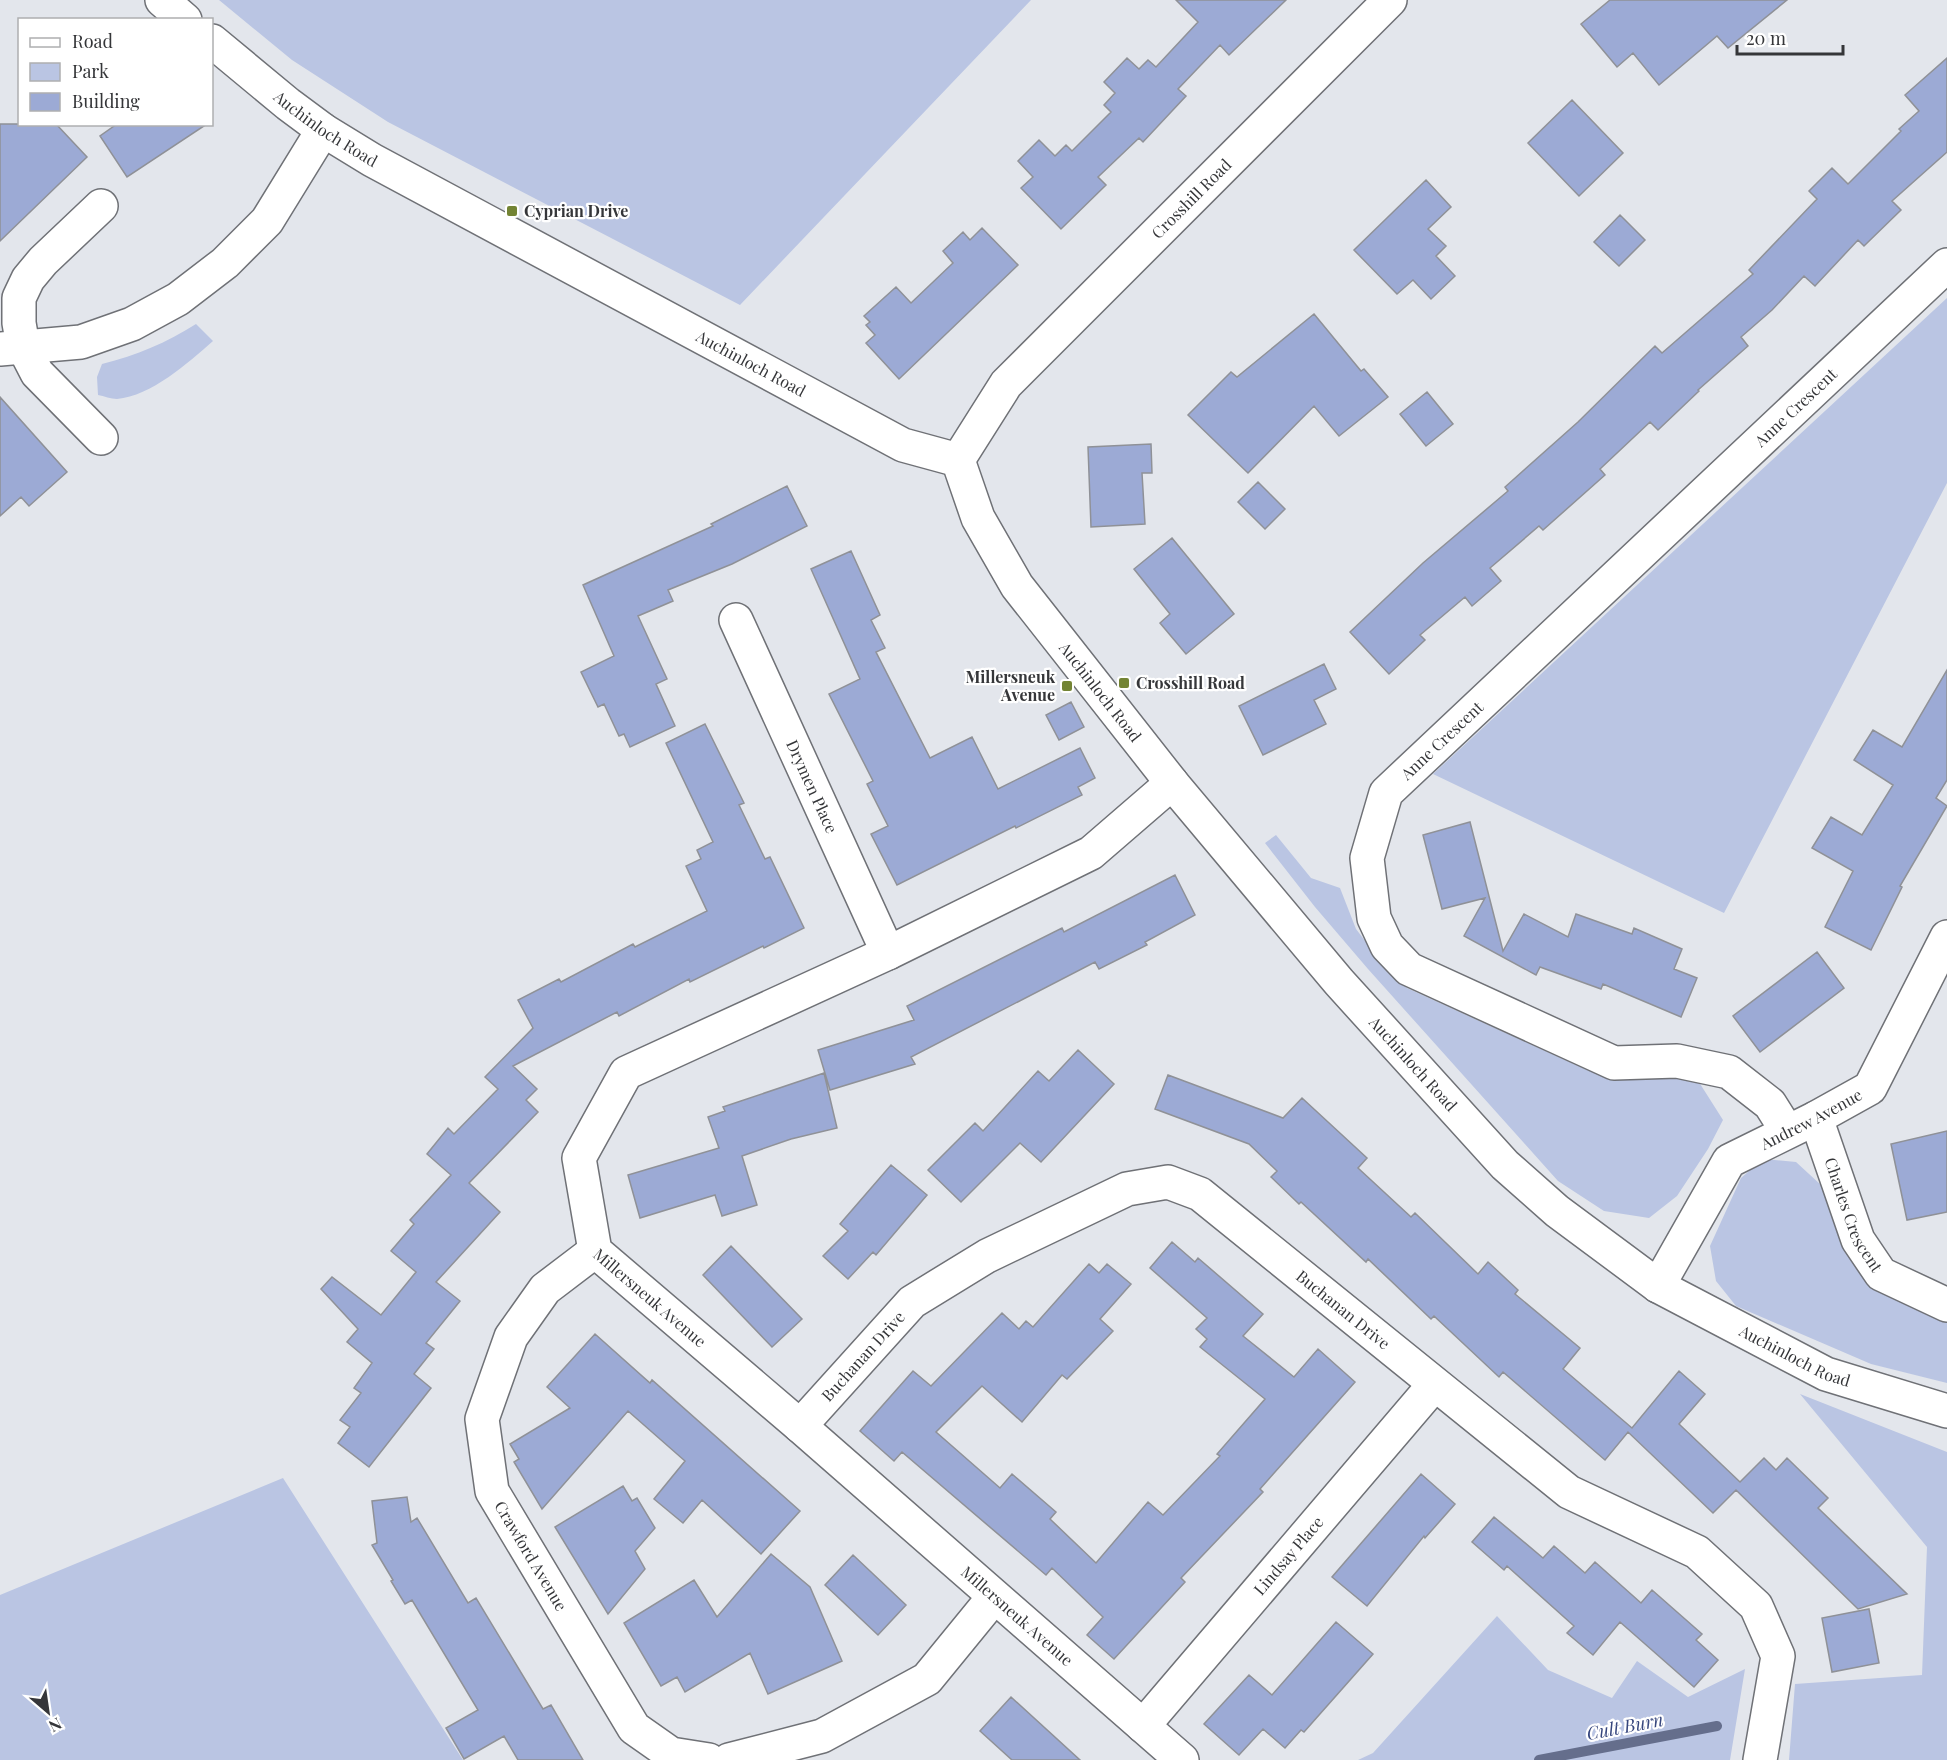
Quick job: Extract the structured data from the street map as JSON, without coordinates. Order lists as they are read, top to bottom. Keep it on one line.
{"streets":{"street":["Auchinloch Road","Crosshill Road","Anne Crescent","Drymen Place","Andrew Avenue","Charles Crescent","Millersneuk Avenue","Buchanan Drive","Lindsay Place","Crawford Avenue"]},"crossings":[["Auchinloch Road","Crosshill Road"],["Auchinloch Road","Andrew Avenue"],["Auchinloch Road","Millersneuk Avenue"],["Anne Crescent","Andrew Avenue"],["Anne Crescent","Charles Crescent"],["Drymen Place","Millersneuk Avenue"],["Andrew Avenue","Charles Crescent"],["Millersneuk Avenue","Buchanan Drive"],["Millersneuk Avenue","Lindsay Place"],["Millersneuk Avenue","Crawford Avenue"],["Buchanan Drive","Lindsay Place"]],"water":["Cult Burn"],"places":{"transit":["Cyprian Drive","Crosshill Road","Millersneuk Avenue"]},"legend":["Road","Park","Building"],"scale_bar":"20 m","north":"bottom right"}
